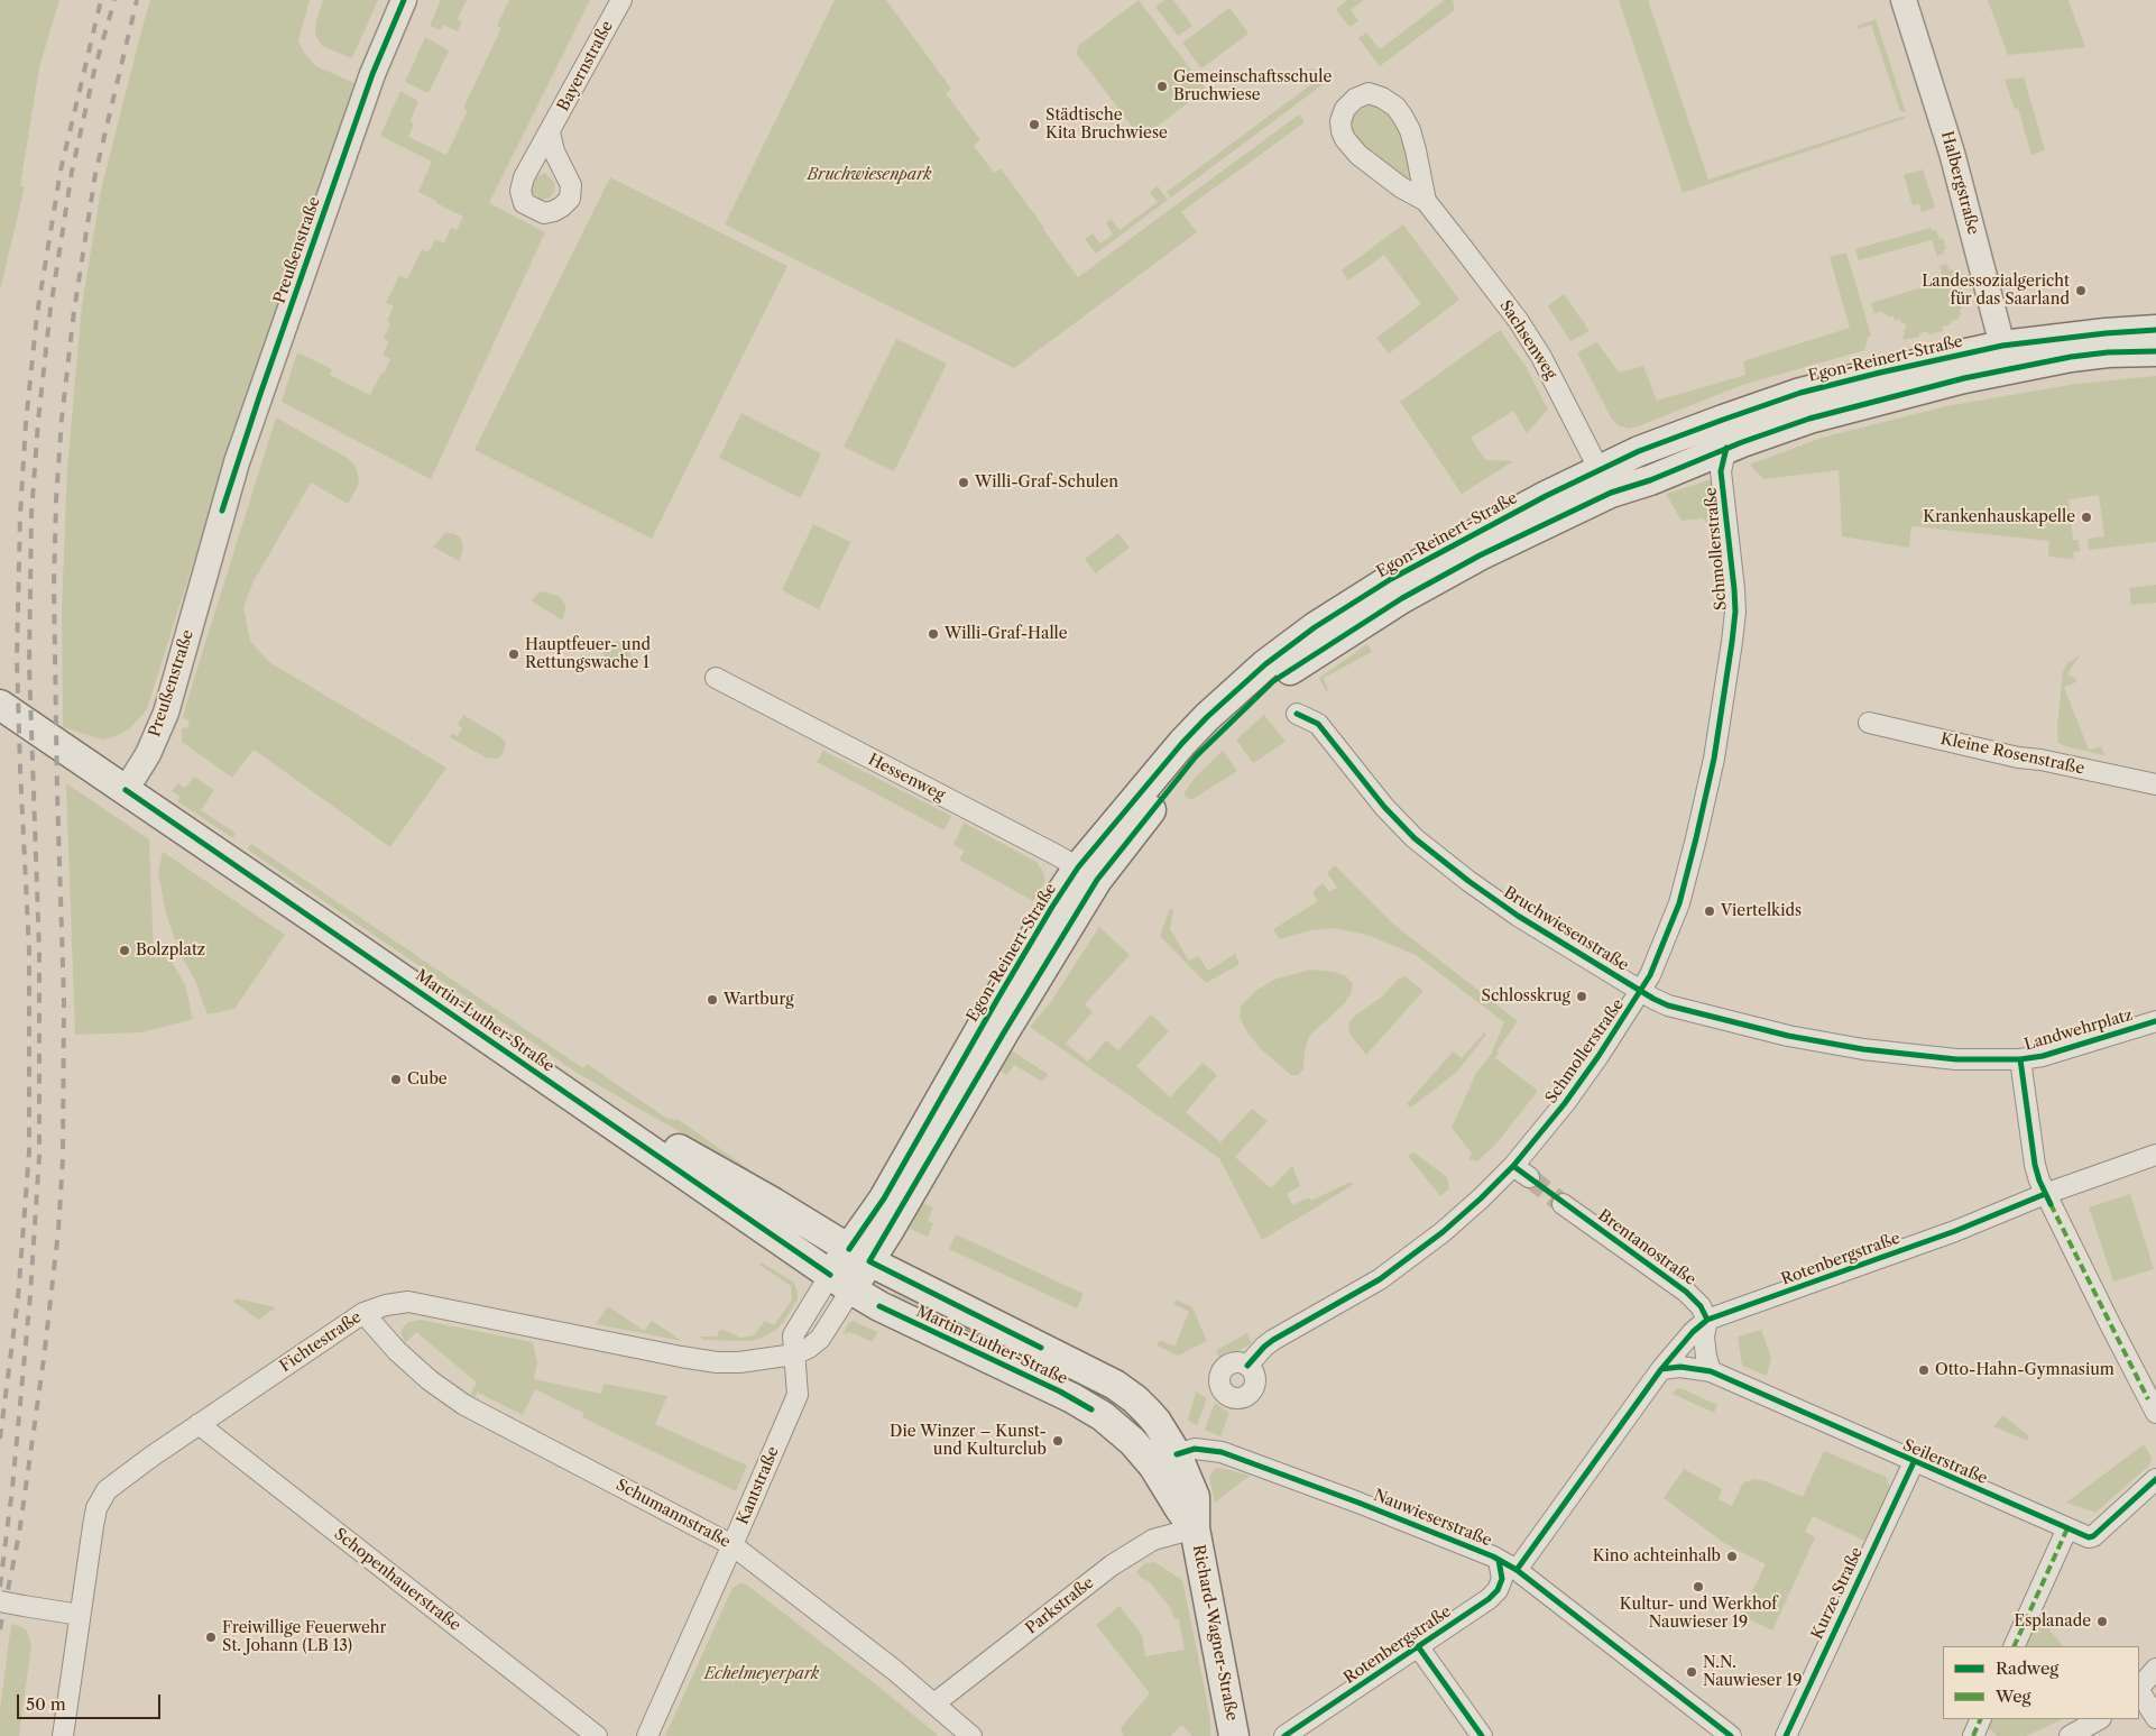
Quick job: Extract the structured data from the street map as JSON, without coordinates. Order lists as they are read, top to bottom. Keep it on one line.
{"streets":{"main road":["Egon-Reinert-Straße","Martin-Luther-Straße","Richard-Wagner-Straße"],"street":["Bayernstraße","Halbergstraße","Preußenstraße","Sachsenweg","Schmollerstraße","Kleine Rosenstraße","Hessenweg","Bruchwiesenstraße","Landwehrplatz","Brentanostraße","Rotenbergstraße","Fichtestraße","Seilerstraße","Kantstraße","Schumannstraße","Nauwieserstraße","Schopenhauerstraße","Kurze Straße","Parkstraße"]},"crossings":[["Halbergstraße","Egon-Reinert-Straße"],["Preußenstraße","Martin-Luther-Straße"],["Sachsenweg","Egon-Reinert-Straße"],["Egon-Reinert-Straße","Schmollerstraße"],["Egon-Reinert-Straße","Hessenweg"],["Egon-Reinert-Straße","Martin-Luther-Straße"],["Schmollerstraße","Bruchwiesenstraße"],["Bruchwiesenstraße","Landwehrplatz"],["Martin-Luther-Straße","Nauwieserstraße"],["Martin-Luther-Straße","Parkstraße"],["Martin-Luther-Straße","Richard-Wagner-Straße"],["Landwehrplatz","Rotenbergstraße"],["Brentanostraße","Rotenbergstraße"],["Rotenbergstraße","Nauwieserstraße"],["Fichtestraße","Kantstraße"],["Fichtestraße","Schumannstraße"],["Fichtestraße","Schopenhauerstraße"],["Seilerstraße","Kurze Straße"],["Kantstraße","Schumannstraße"],["Schumannstraße","Parkstraße"],["Parkstraße","Richard-Wagner-Straße"]],"parks":["Bruchwiesenpark","Echelmeyerpark"],"places":["Gemeinschaftsschule Bruchwiese","Städtische Kita Bruchwiese","Landessozialgericht für das Saarland","Willi-Graf-Schulen","Krankenhauskapelle","Willi-Graf-Halle","Hauptfeuer- und Rettungswache 1","Viertelkids","Bolzplatz","Schlosskrug","Wartburg","Cube","Otto-Hahn-Gymnasium","Die Winzer – Kunst- und Kulturclub","Kino achteinhalb","Kultur- und Werkhof Nauwieser 19","Esplanade","Freiwillige Feuerwehr St. Johann (LB 13)","N.N. Nauwieser 19"],"legend":["Radweg","Weg"],"scale_bar":"50 m"}
